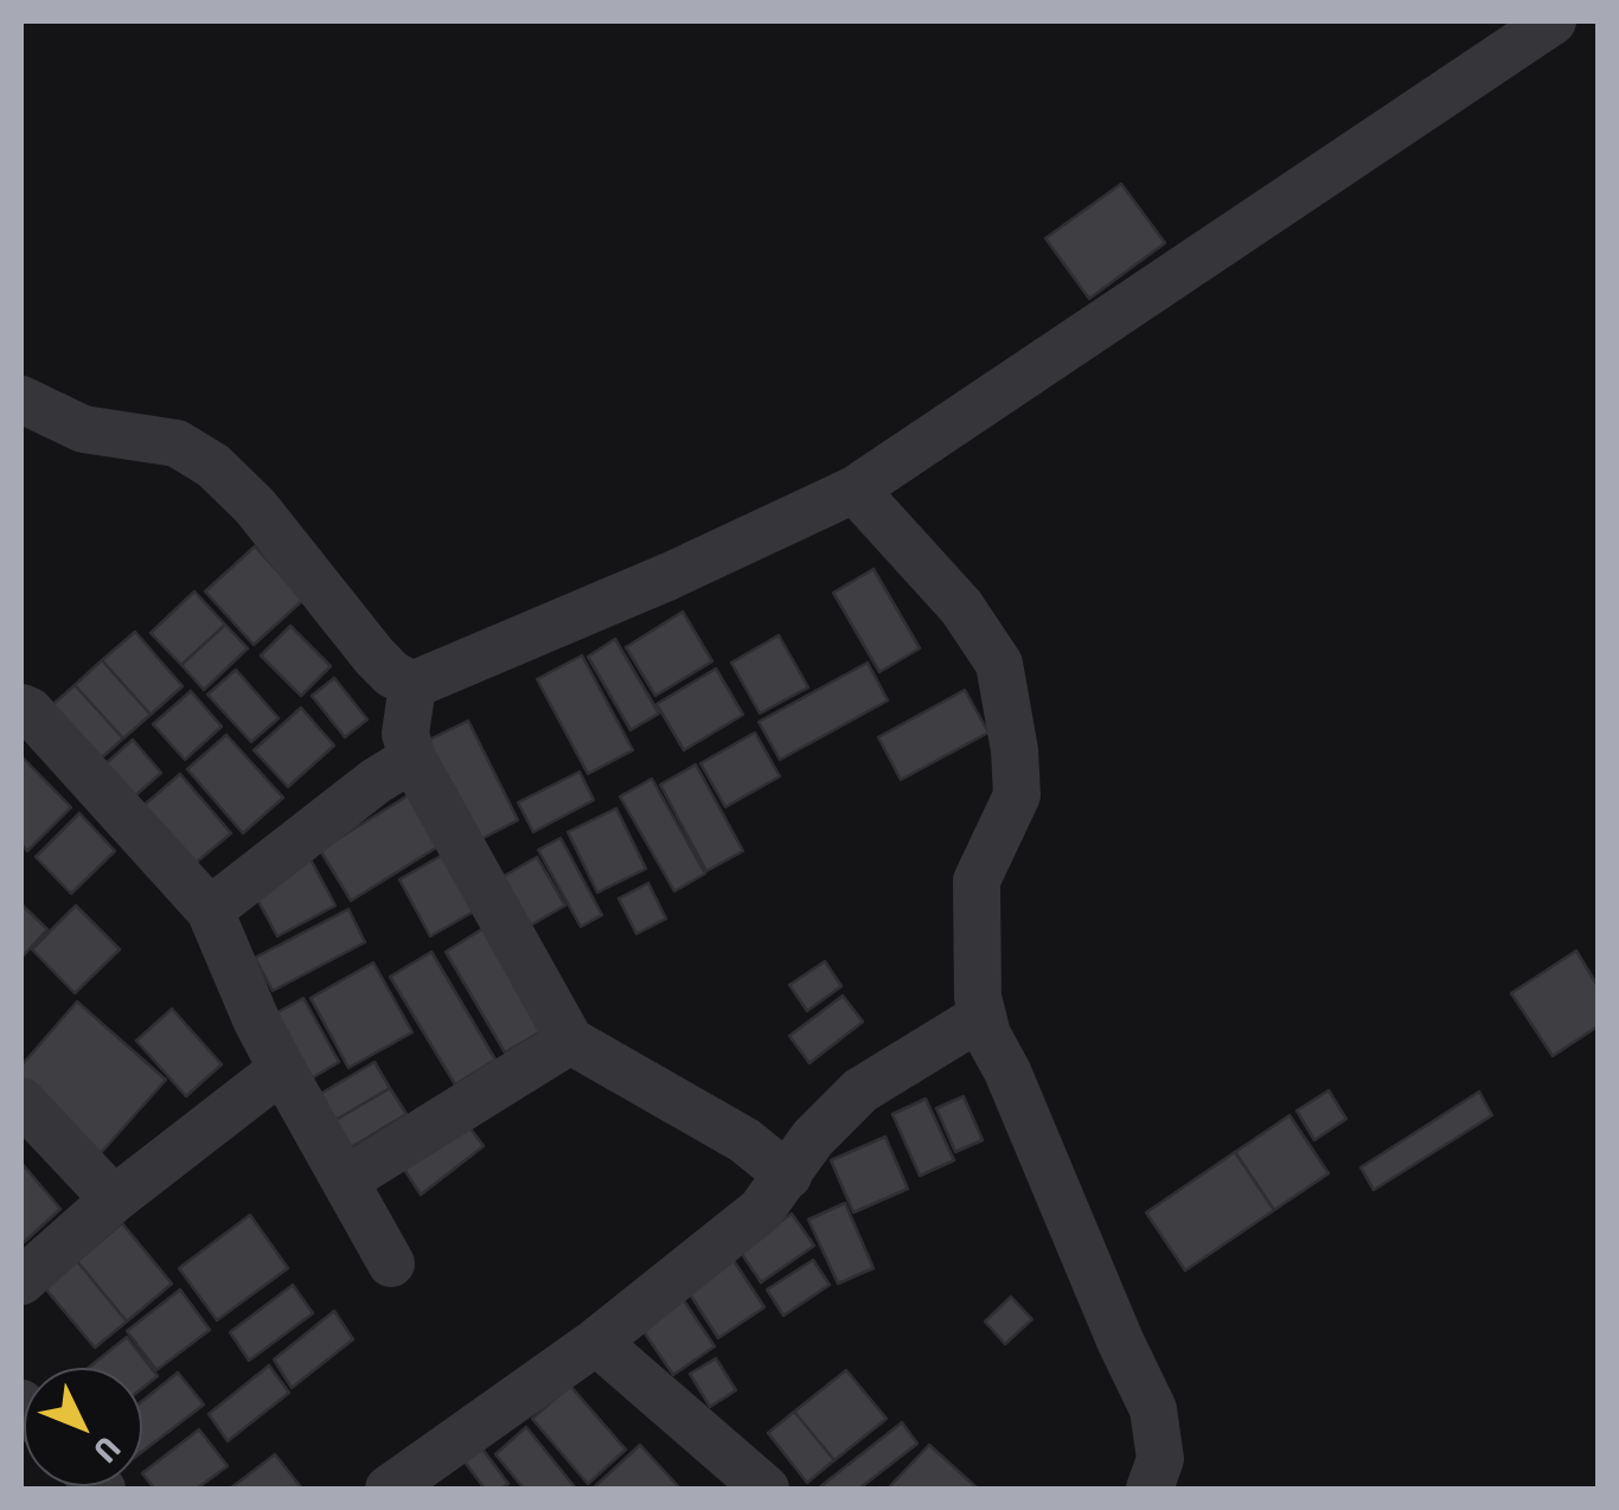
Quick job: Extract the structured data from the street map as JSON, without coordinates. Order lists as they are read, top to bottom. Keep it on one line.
{"north":"bottom right"}
